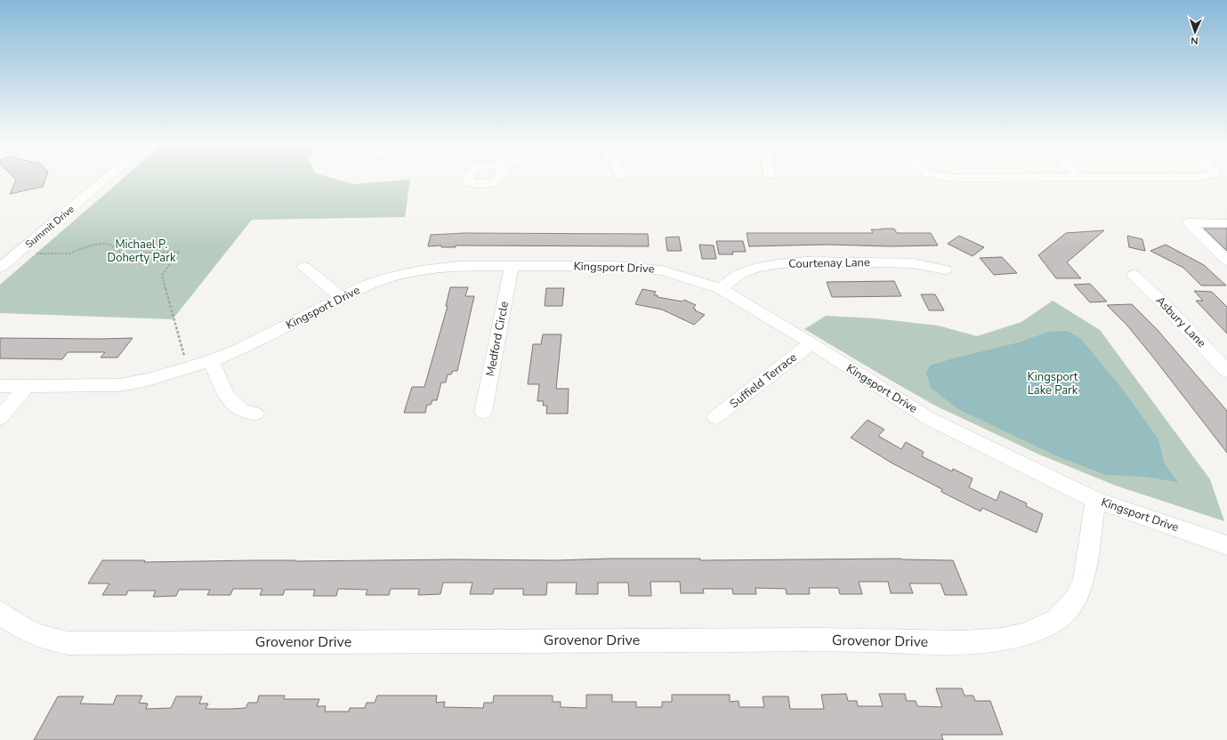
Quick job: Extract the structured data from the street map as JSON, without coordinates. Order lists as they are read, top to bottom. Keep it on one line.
{"streets":{"street":["Summit Drive","Courtenay Lane","Kingsport Drive","Asbury Lane","Medford Circle","Suffield Terrace","Grovenor Drive"]},"crossings":[["Courtenay Lane","Kingsport Drive"],["Kingsport Drive","Medford Circle"],["Kingsport Drive","Suffield Terrace"],["Kingsport Drive","Grovenor Drive"]],"parks":["Michael P. Doherty Park","Kingsport Lake Park"],"north":"bottom"}
